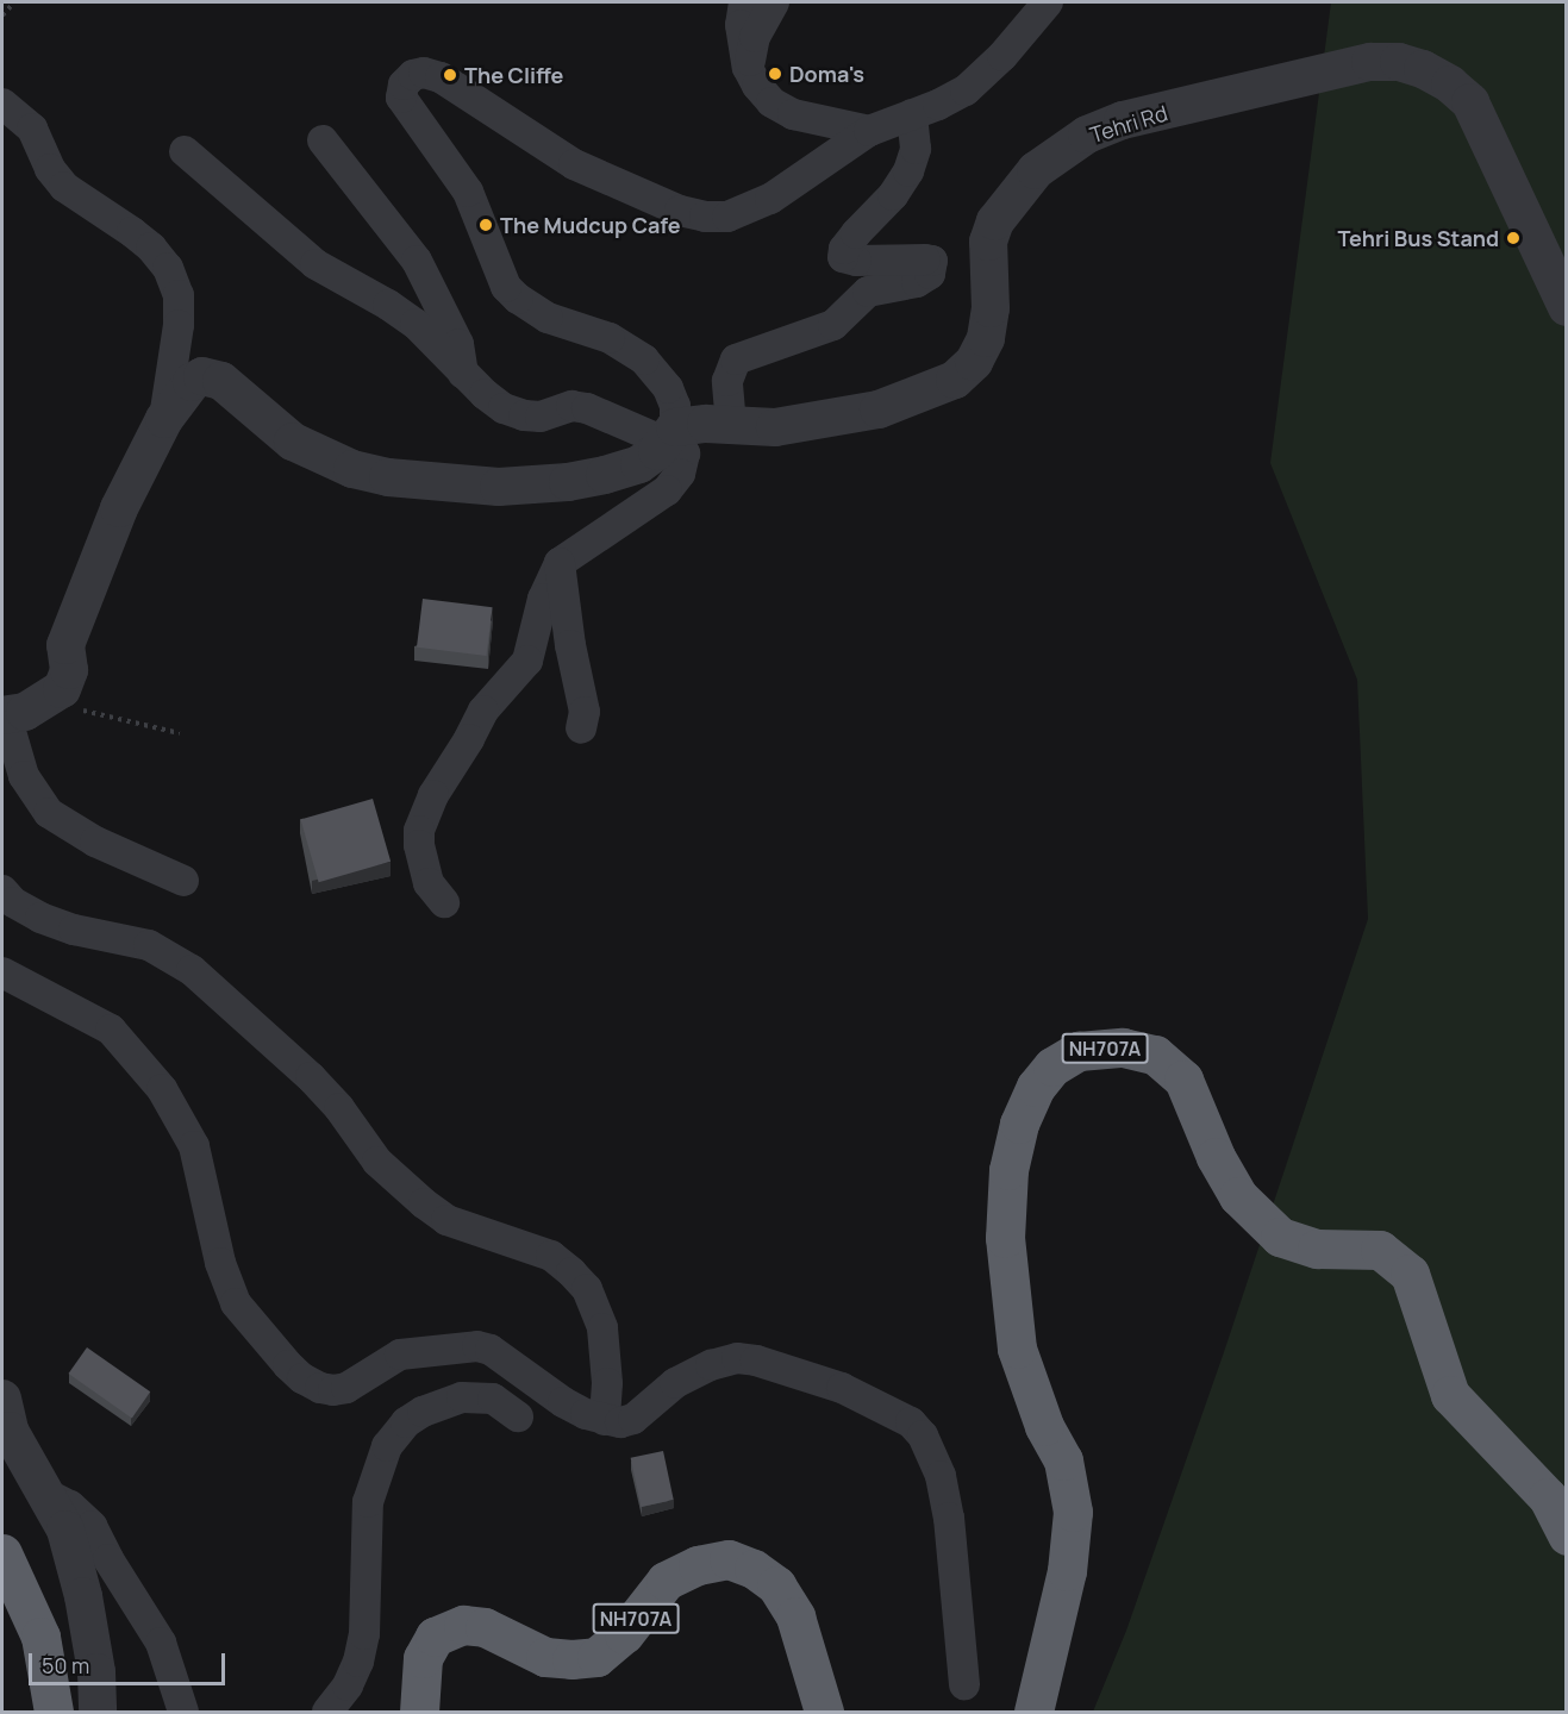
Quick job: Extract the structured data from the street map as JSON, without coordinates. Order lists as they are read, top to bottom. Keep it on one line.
{"streets":{"highway":["NH707A"],"street":["Tehri Rd"]},"places":["Doma's","The Cliffe","The Mudcup Cafe","Tehri Bus Stand"],"scale_bar":"50 m"}
